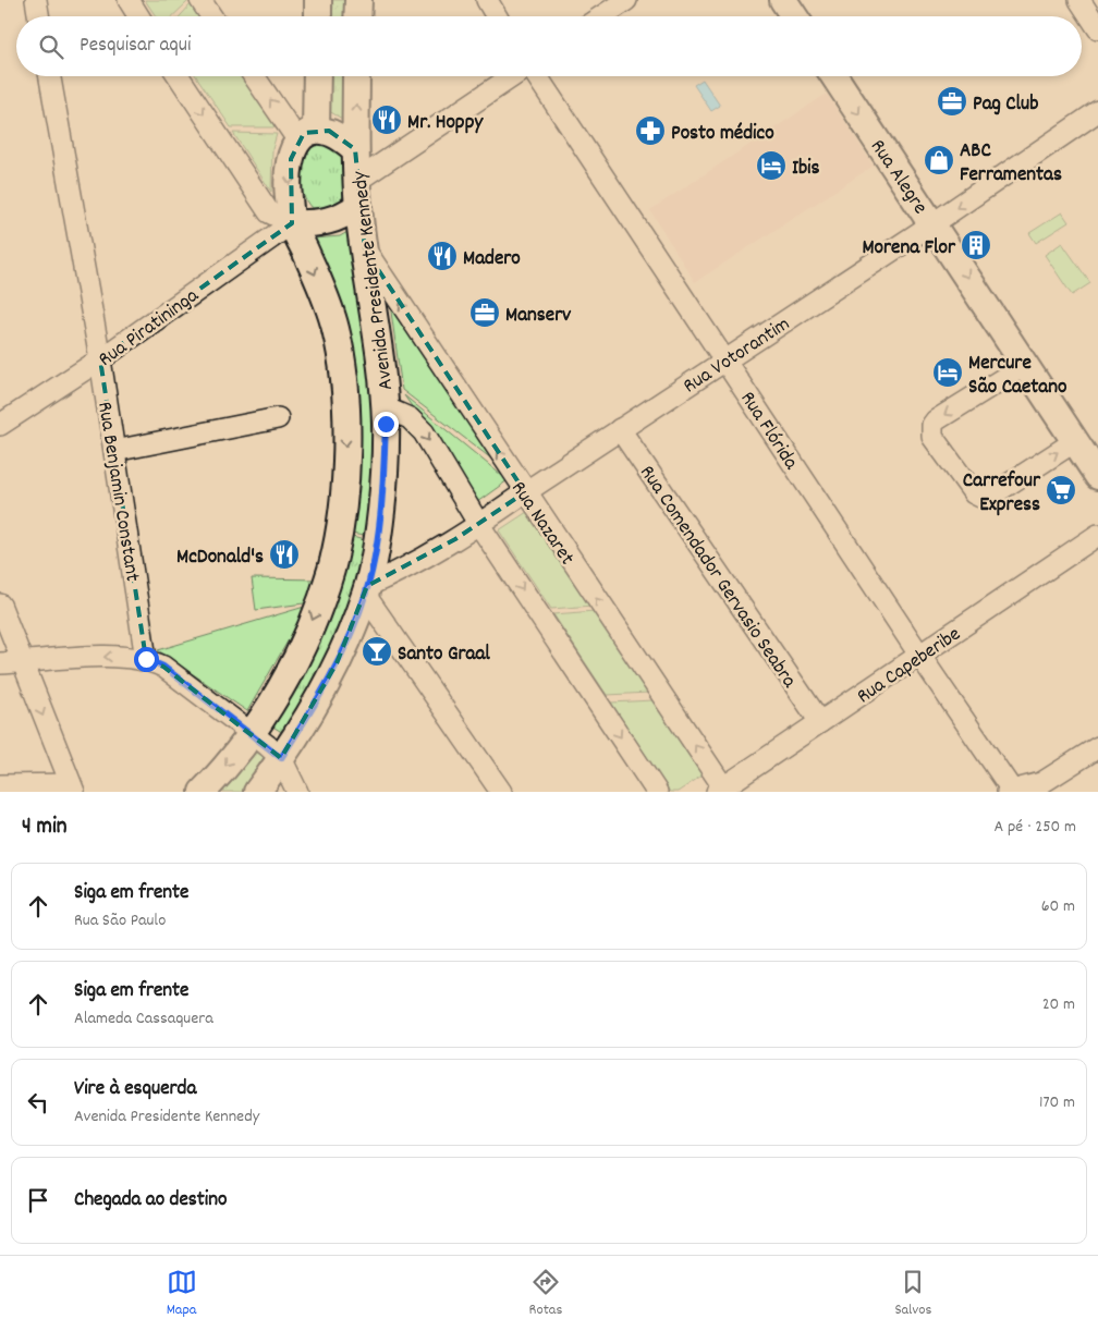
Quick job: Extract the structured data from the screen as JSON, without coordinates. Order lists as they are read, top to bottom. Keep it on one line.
{"streets":{"main road":["Rua Alegre","Avenida Presidente Kennedy"],"street":["Rua Piratininga","Rua Votorantim","Rua Flórida","Rua Benjamin Constant","Rua Nazaret","Rua Comendador Gervasio Seabra","Rua Capeberibe"]},"crossings":[["Rua Alegre","Rua Votorantim"],["Avenida Presidente Kennedy","Rua Piratininga"],["Avenida Presidente Kennedy","Rua Votorantim"],["Avenida Presidente Kennedy","Rua Nazaret"],["Rua Piratininga","Rua Benjamin Constant"],["Rua Votorantim","Rua Flórida"],["Rua Votorantim","Rua Nazaret"],["Rua Votorantim","Rua Comendador Gervasio Seabra"],["Rua Flórida","Rua Capeberibe"],["Rua Nazaret","Rua Capeberibe"],["Rua Comendador Gervasio Seabra","Rua Capeberibe"]],"one_way":["Rua Alegre"],"places":{"office":["Pag Club","Manserv"],"restaurant":["Mr. Hoppy","Madero","McDonald's"],"pharmacy":["Posto médico"],"shop":["ABC Ferramentas"],"hotel":["Ibis","Mercure São Caetano"],"building":["Morena Flor"],"supermarket":["Carrefour Express"],"bar":["Santo Graal"]},"page":{"search":"Pesquisar aqui","heading":["4 min","A pé · 250 m"],"list":[["Siga em frente","Rua São Paulo","60 m"],["Siga em frente","Alameda Cassaquera","20 m"],["Vire à esquerda","Avenida Presidente Kennedy","170 m"],"Chegada ao destino"],"nav":["Mapa","Rotas","Salvos"]}}
